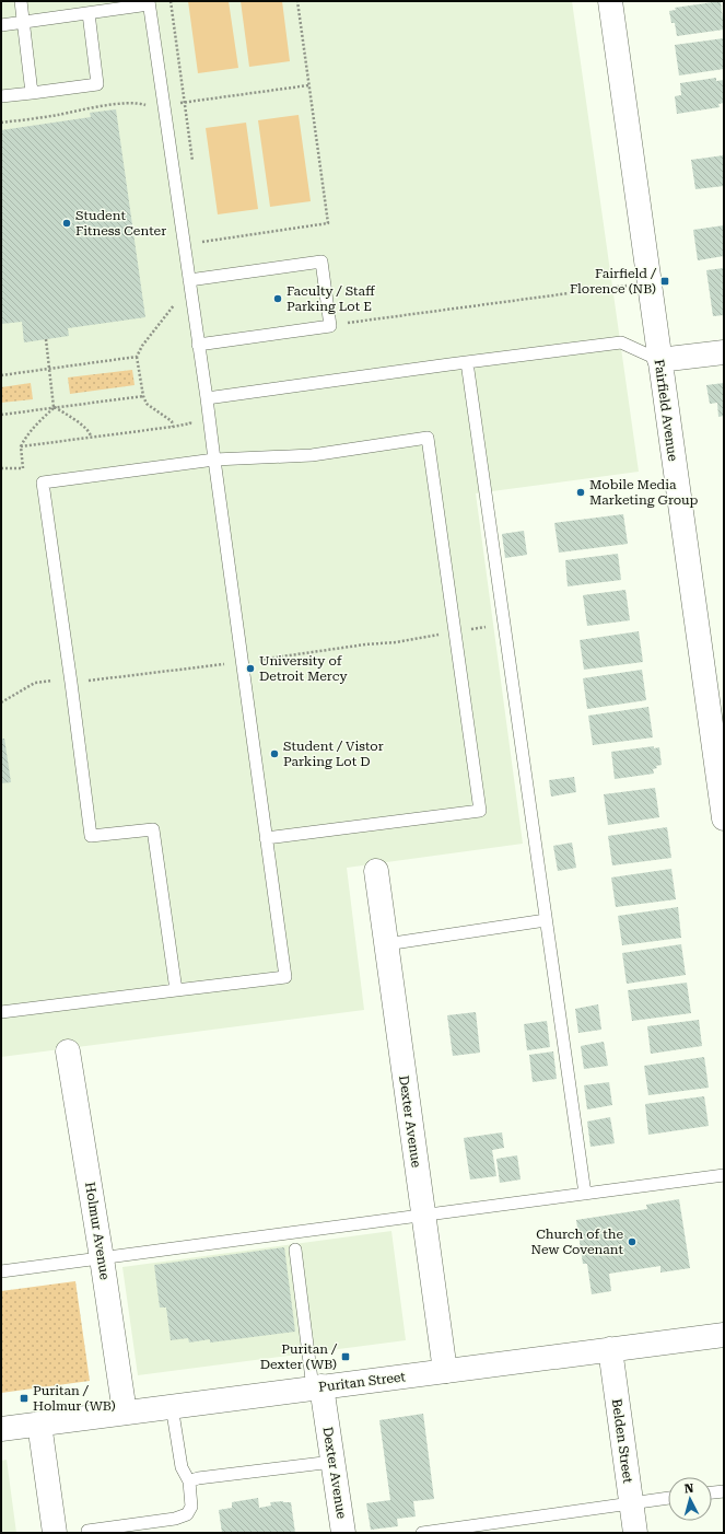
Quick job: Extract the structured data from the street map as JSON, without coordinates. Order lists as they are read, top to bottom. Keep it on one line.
{"streets":{"street":["Fairfield Avenue","Dexter Avenue","Holmur Avenue","Puritan Street","Belden Street"]},"crossings":[["Dexter Avenue","Puritan Street"],["Holmur Avenue","Puritan Street"],["Puritan Street","Belden Street"]],"places":{"other":["Student Fitness Center","Faculty / Staff Parking Lot E","Mobile Media Marketing Group","University of Detroit Mercy","Student / Vistor Parking Lot D","Church of the New Covenant"],"transit":["Fairfield / Florence (NB)","Puritan / Dexter (WB)","Puritan / Holmur (WB)"]},"north":"top"}
